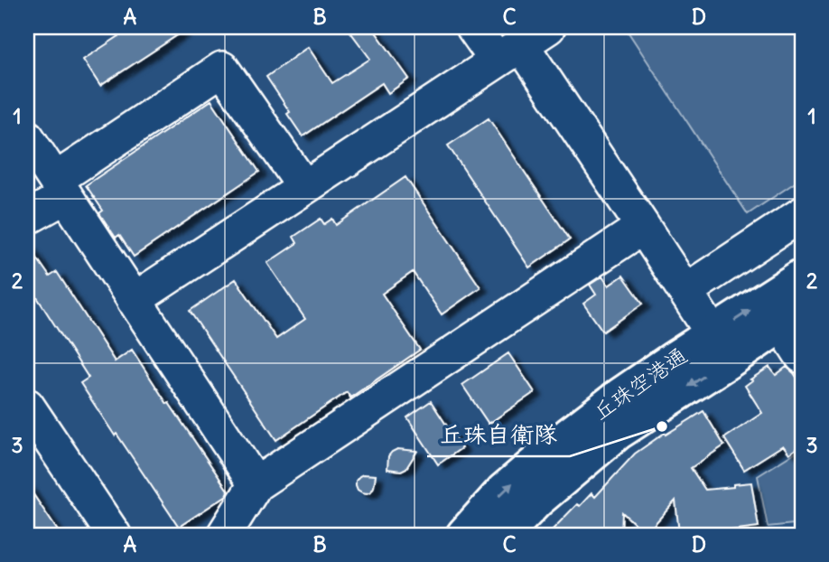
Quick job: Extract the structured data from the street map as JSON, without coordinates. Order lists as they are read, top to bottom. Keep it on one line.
{"streets":{"main road":["丘珠空港通"]},"places":["丘珠自衛隊"],"grid":{"columns":["A","B","C","D"],"rows":["1","2","3"]}}
